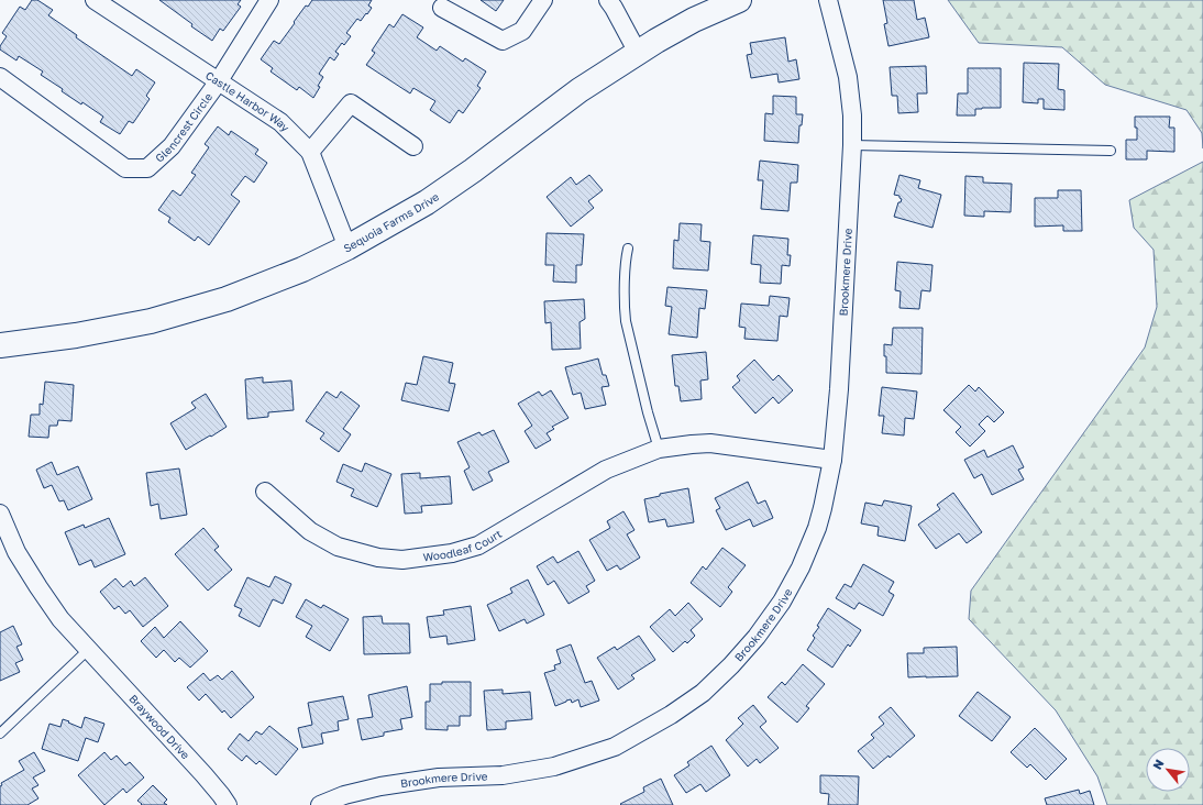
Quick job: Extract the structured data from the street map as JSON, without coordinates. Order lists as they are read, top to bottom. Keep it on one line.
{"streets":{"street":["Castle Harbor Way","Glencrest Circle","Sequoia Farms Drive","Brookmere Drive","Woodleaf Court","Braywood Drive"]},"crossings":[["Castle Harbor Way","Glencrest Circle"],["Castle Harbor Way","Sequoia Farms Drive"],["Brookmere Drive","Woodleaf Court"]],"north":"top left"}
